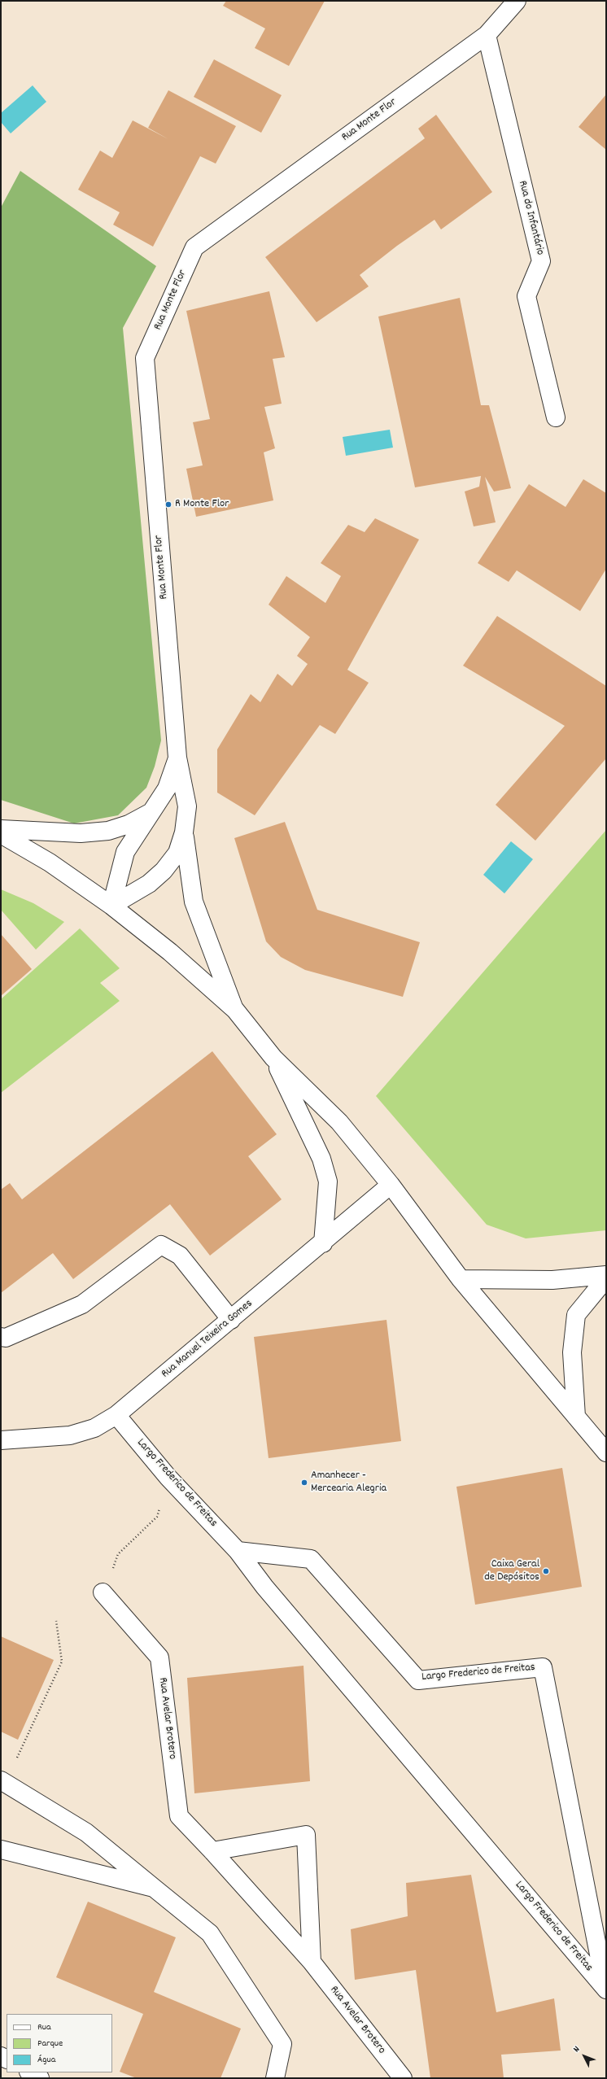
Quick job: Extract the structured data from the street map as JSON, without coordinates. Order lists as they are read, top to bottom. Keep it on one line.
{"streets":{"street":["Rua Monte Flor","Rua do Infantário","Rua Manuel Teixeira Gomes","Largo Frederico de Freitas","Rua Avelar Brotero"]},"crossings":[["Rua Monte Flor","Rua do Infantário"],["Rua Manuel Teixeira Gomes","Largo Frederico de Freitas"]],"places":["R Monte Flor","Amanhecer - Mercearia Alegria","Caixa Geral de Depósitos"],"legend":["Rua","Parque","Água"],"north":"top left"}
